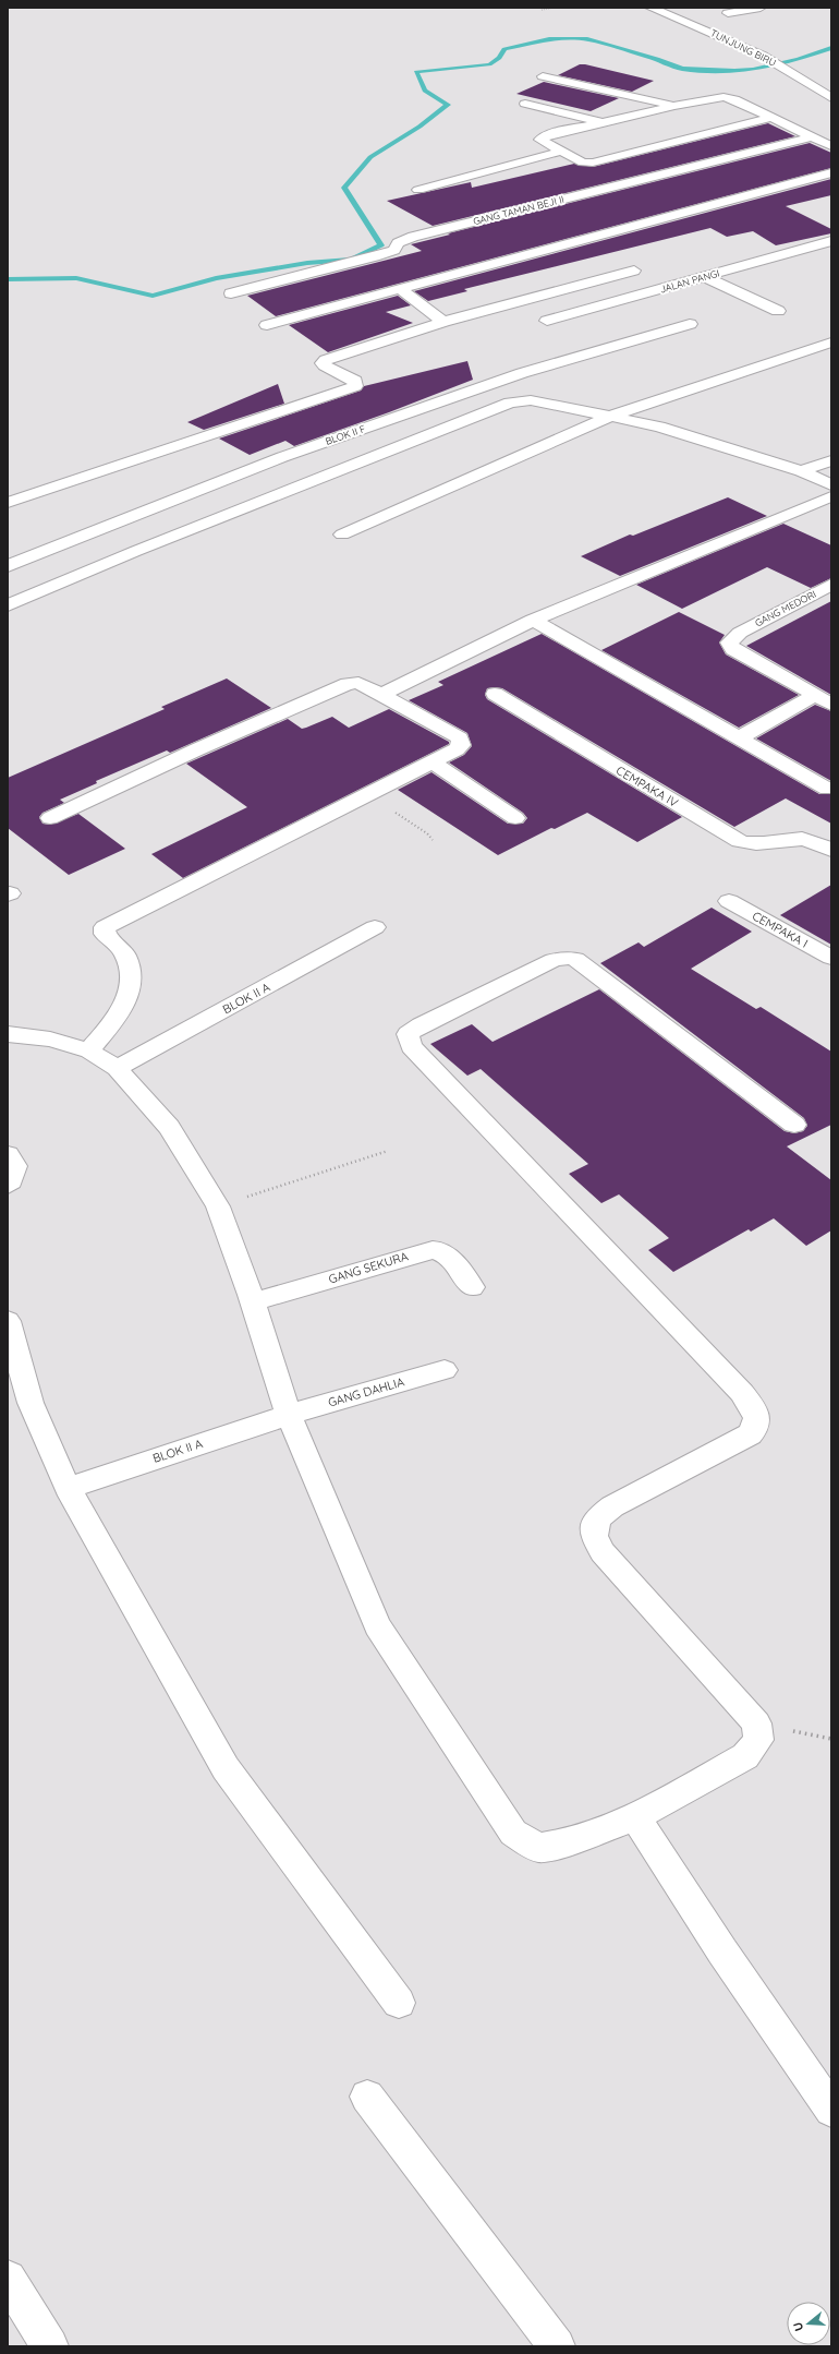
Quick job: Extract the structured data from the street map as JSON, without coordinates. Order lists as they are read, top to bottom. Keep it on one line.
{"streets":{"street":["TUNJUNG BIRU","GANG TAMAN BEJI II","JALAN PANGI","BLOK II F","GANG MEDORI","CEMPAKA IV","CEMPAKA I","BLOK II A","GANG SEKURA","GANG DAHLIA"]},"crossings":[["BLOK II A","GANG DAHLIA"]],"north":"left"}
